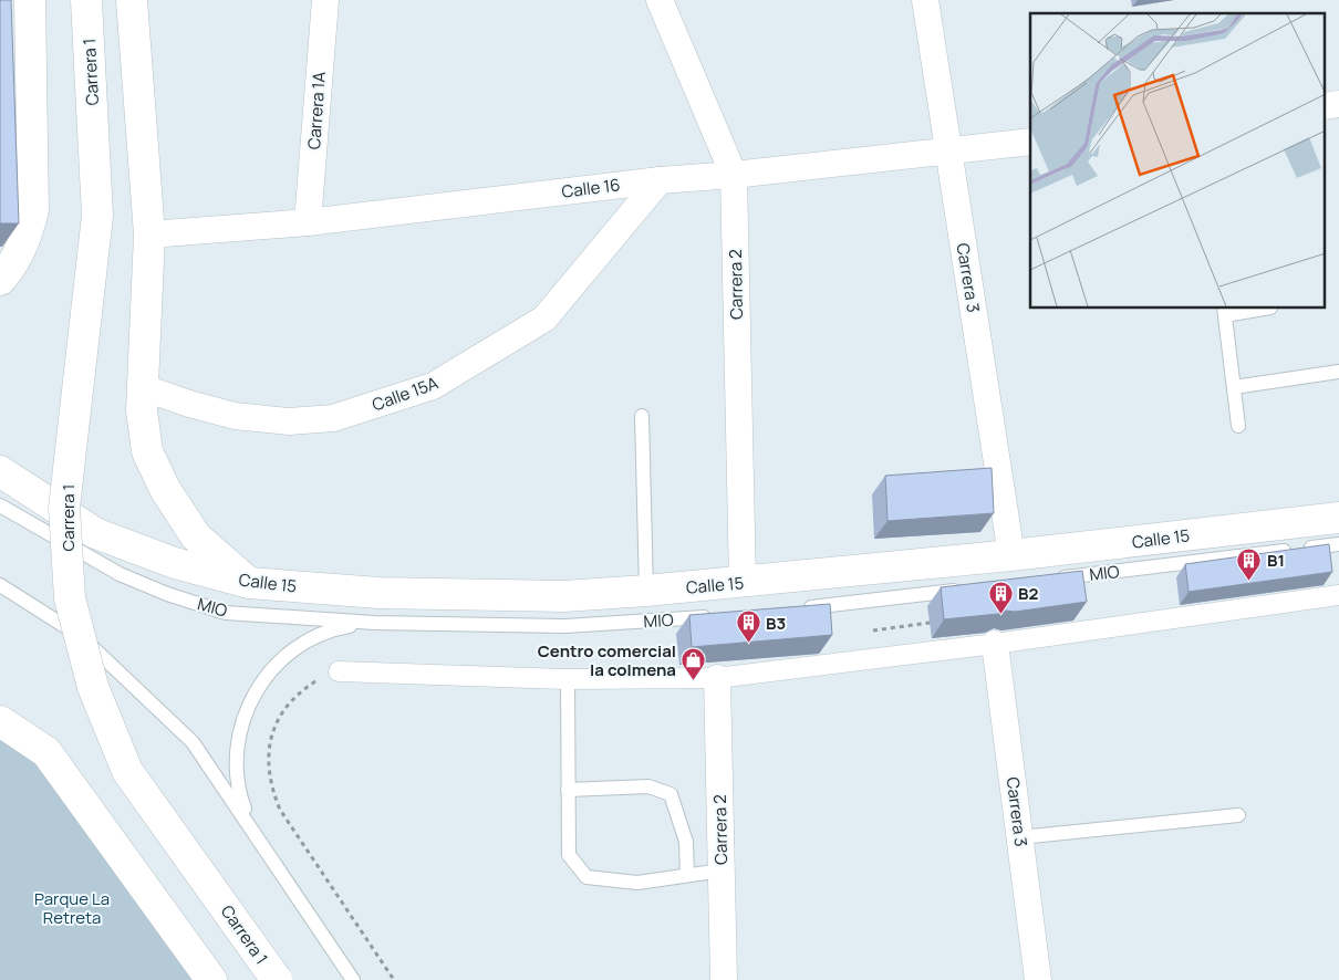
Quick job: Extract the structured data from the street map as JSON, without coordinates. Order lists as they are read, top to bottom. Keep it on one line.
{"streets":{"main road":["Carrera 1","Calle 15"],"street":["Carrera 1A","Calle 16","Carrera 3","Carrera 2","Calle 15A"],"lane":["MIO"]},"crossings":[["Carrera 1A","Calle 16"],["Calle 16","Carrera 3"],["Calle 16","Carrera 2"],["Calle 16","Calle 15A"],["Carrera 3","Calle 15"],["Carrera 2","Calle 15"]],"parks":["Parque La Retreta"],"places":{"building":["B1","B2","B3"],"shop":["Centro comercial la colmena"]}}
